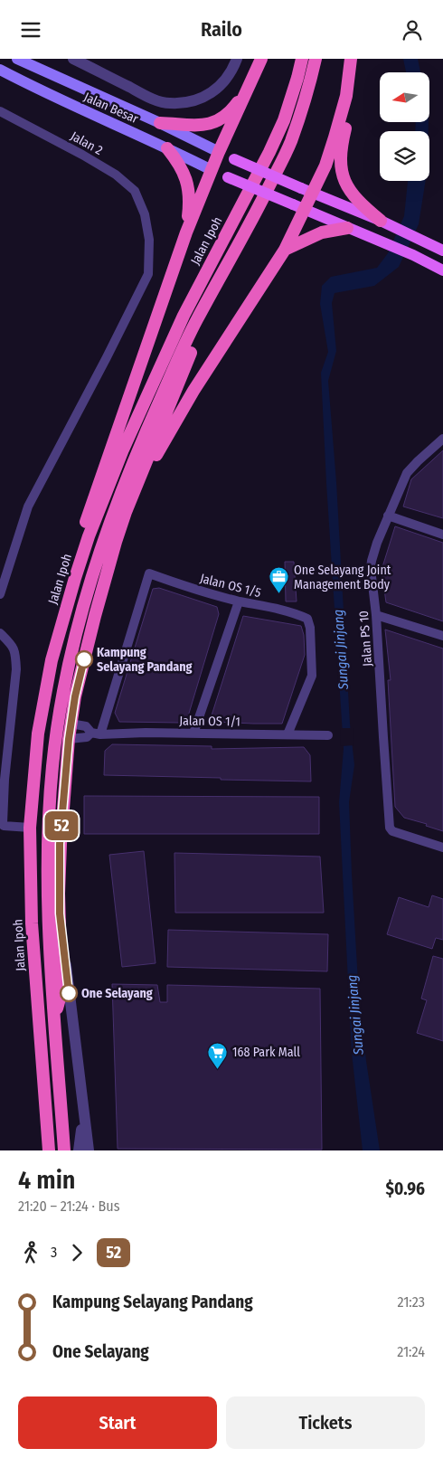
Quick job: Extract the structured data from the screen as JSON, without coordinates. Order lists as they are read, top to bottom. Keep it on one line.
{"streets":{"highway":["Jalan Ipoh"],"main road":["Jalan Besar"],"street":["Jalan 2","Jalan OS 1/5","Jalan PS 10","Jalan OS 1/1"]},"crossings":[["Jalan OS 1/5","Jalan OS 1/1"]],"water":["Sungai Jinjang"],"places":{"office":["One Selayang Joint Management Body"],"other":["Kampung Selayang Pandang","One Selayang"],"supermarket":["168 Park Mall"]},"lines":["bus line 52"],"north":"left","page":{"header":"Railo","on_map":"52","heading":["4 min","21:20 – 21:24 · Bus","$0.96"],"legs":["3","52"],"list":[{"name":"Kampung Selayang Pandang","value":"21:23"},{"name":"One Selayang","value":"21:24"}],"buttons":["Start","Tickets"]}}
